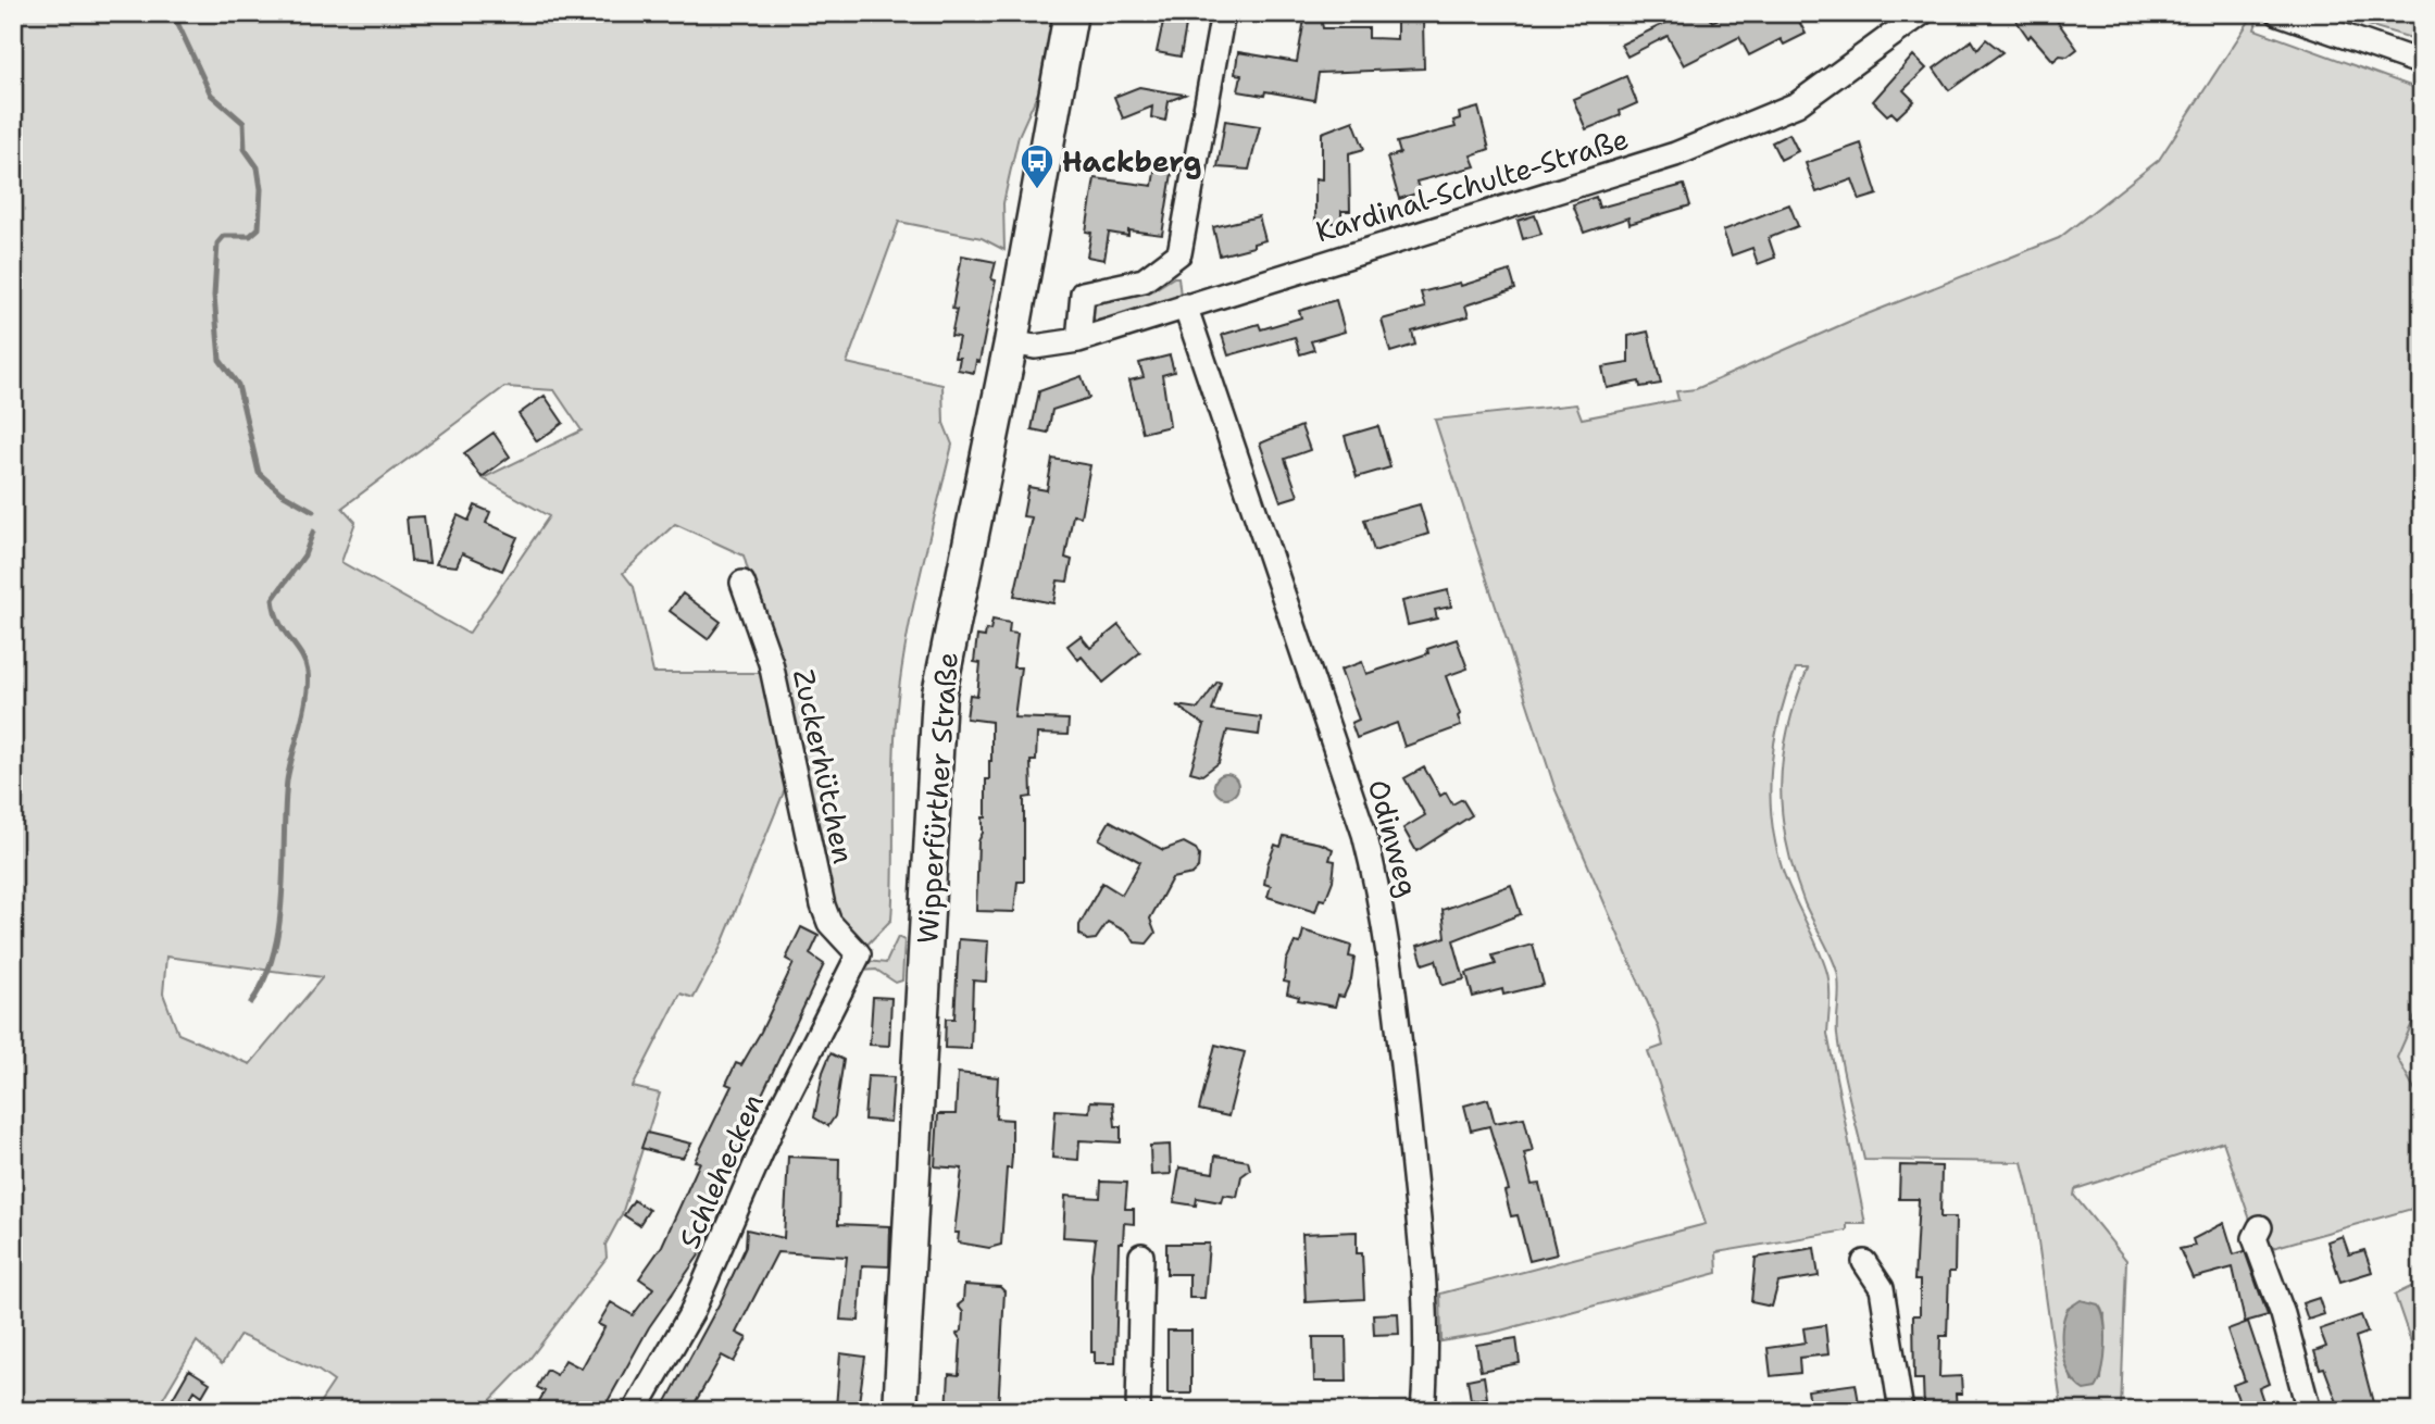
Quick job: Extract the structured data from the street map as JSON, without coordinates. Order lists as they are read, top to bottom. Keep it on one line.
{"streets":{"main road":["Wipperfürther Straße"],"street":["Kardinal-Schulte-Straße","Zuckerhütchen","Odinweg","Schlehecken"]},"crossings":[["Kardinal-Schulte-Straße","Wipperfürther Straße"],["Kardinal-Schulte-Straße","Odinweg"],["Zuckerhütchen","Schlehecken"]],"places":{"bus stop":["Hackberg"]}}
